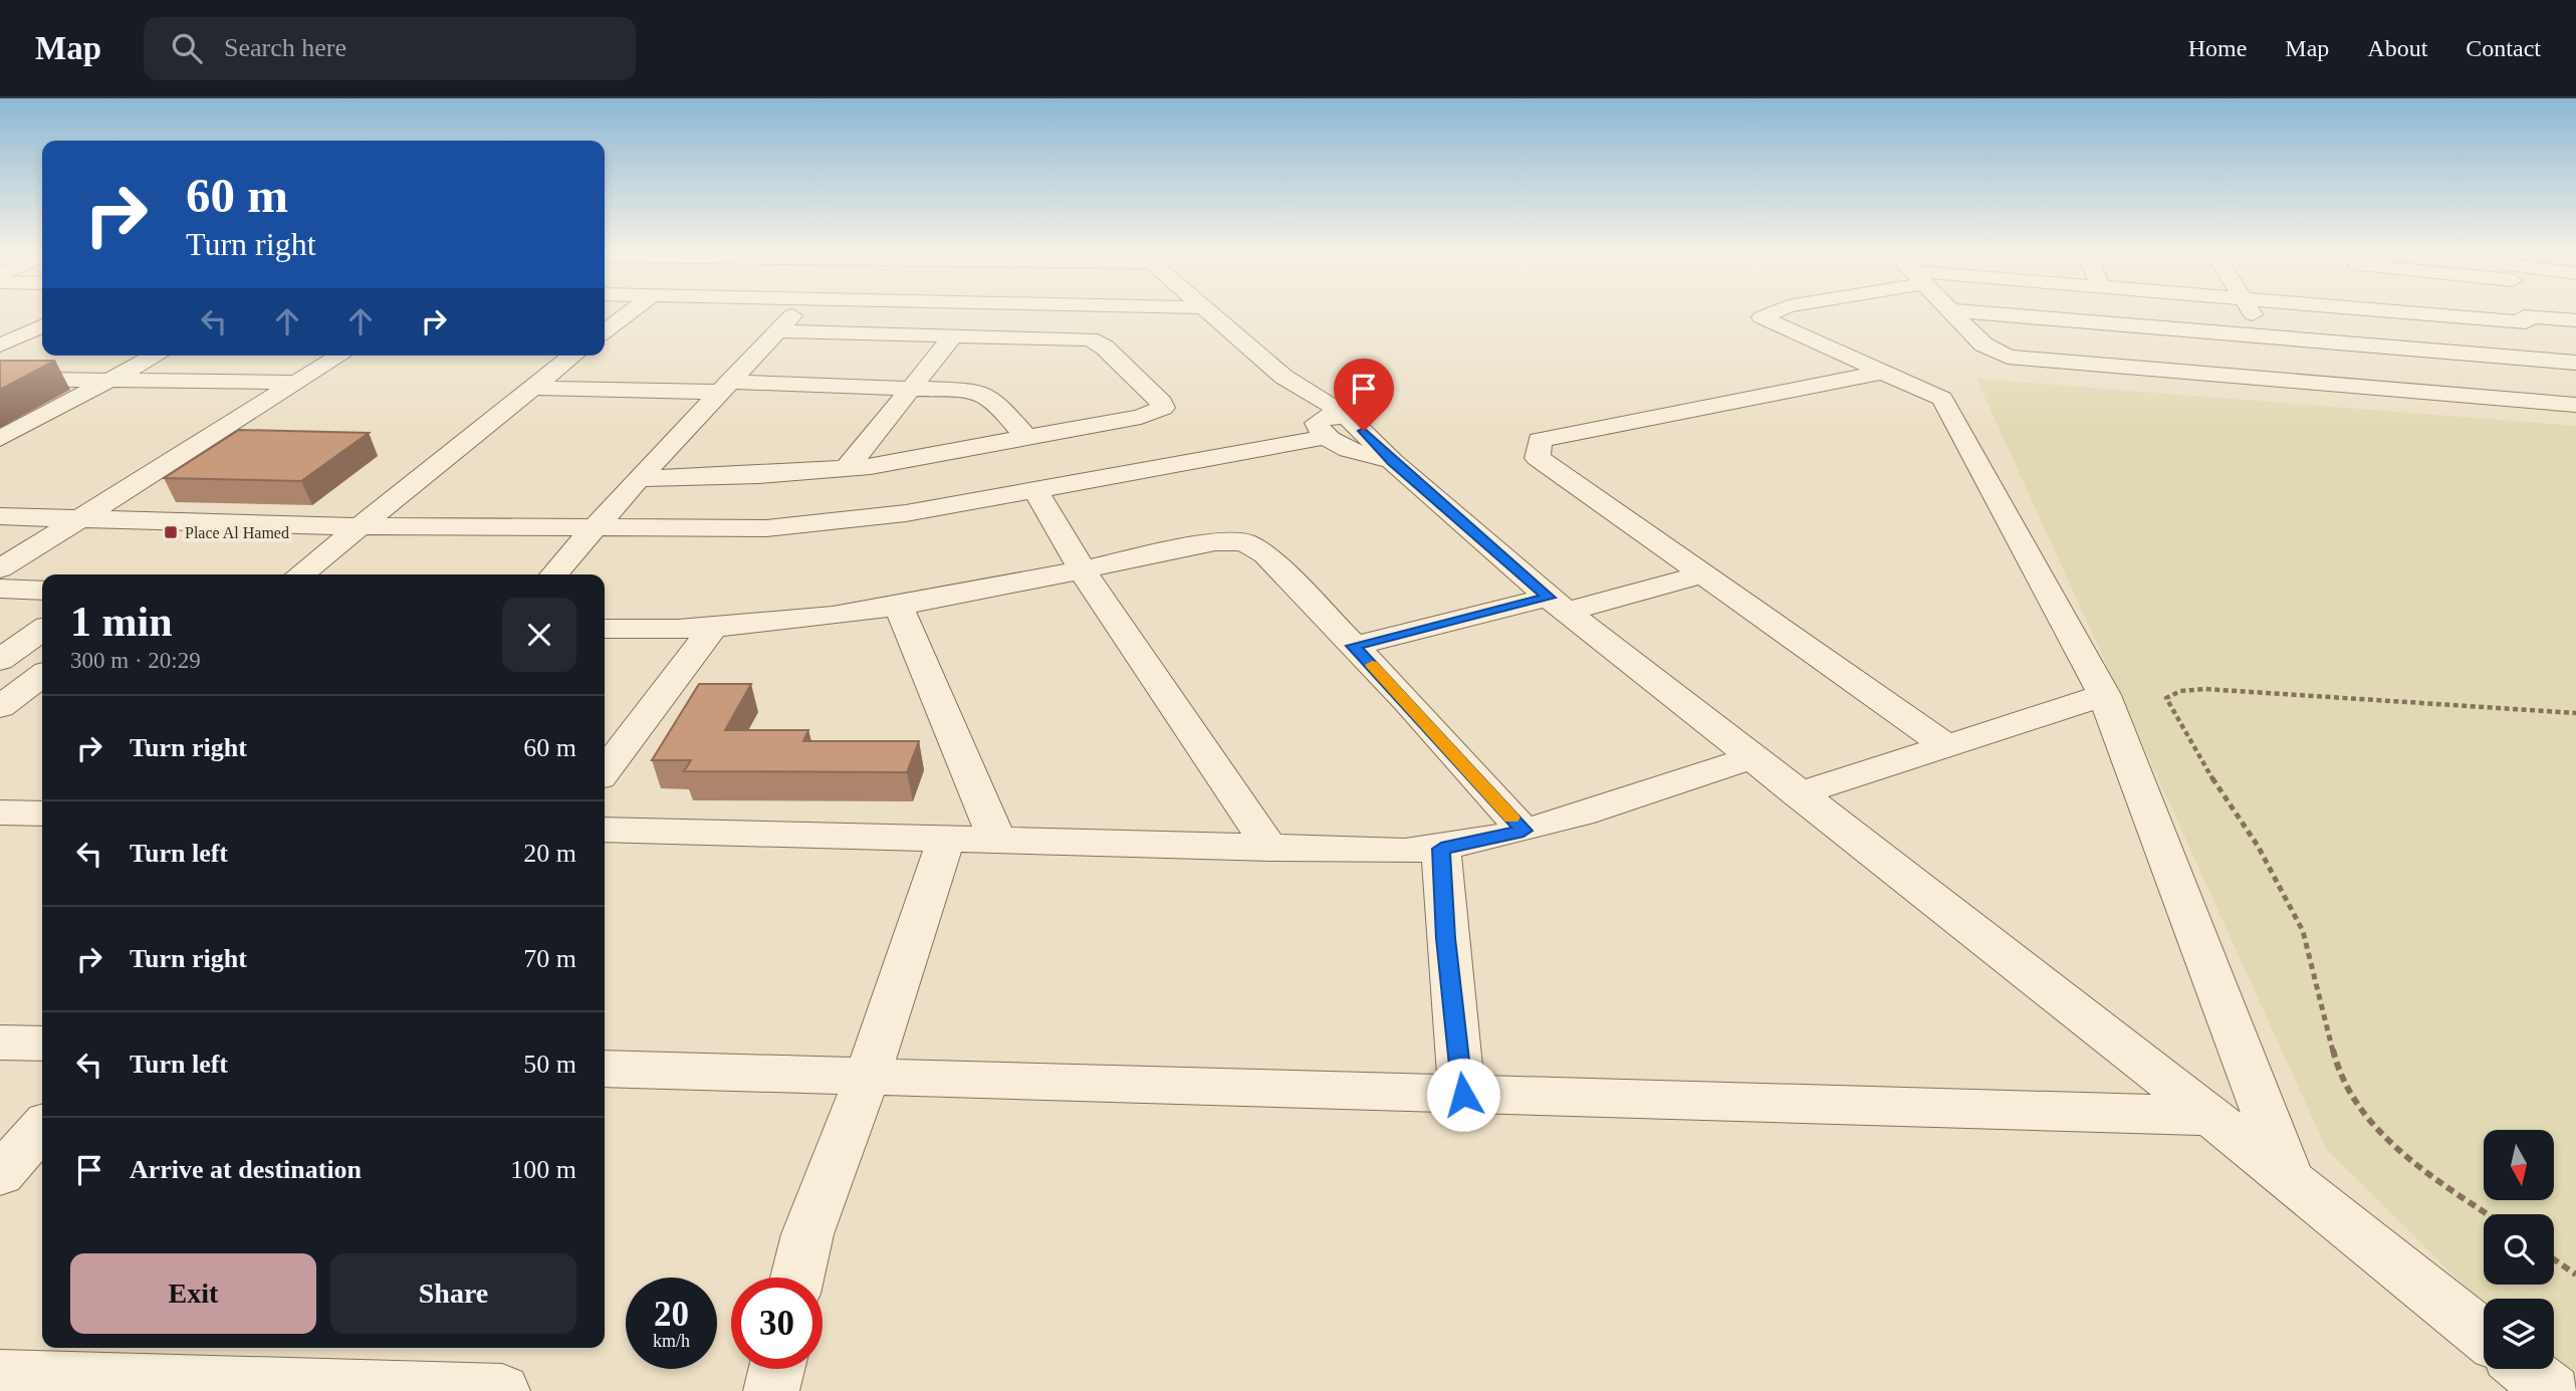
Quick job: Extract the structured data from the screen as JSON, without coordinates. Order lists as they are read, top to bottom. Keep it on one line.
{"places":{"transit":["Place Al Hamed"]},"north":"bottom","page":{"header":"Map","search":"Search here","nav":["Home","Map","About","Contact"],"turn":["60 m","Turn right"],"heading":["1 min","300 m · 20:29"],"list":[{"name":"Turn right","value":"60 m"},{"name":"Turn left","value":"20 m"},{"name":"Turn right","value":"70 m"},{"name":"Turn left","value":"50 m"},{"name":"Arrive at destination","value":"100 m"}],"buttons":["Exit","Share"],"speed":"20 km/h","limit":"30"}}
